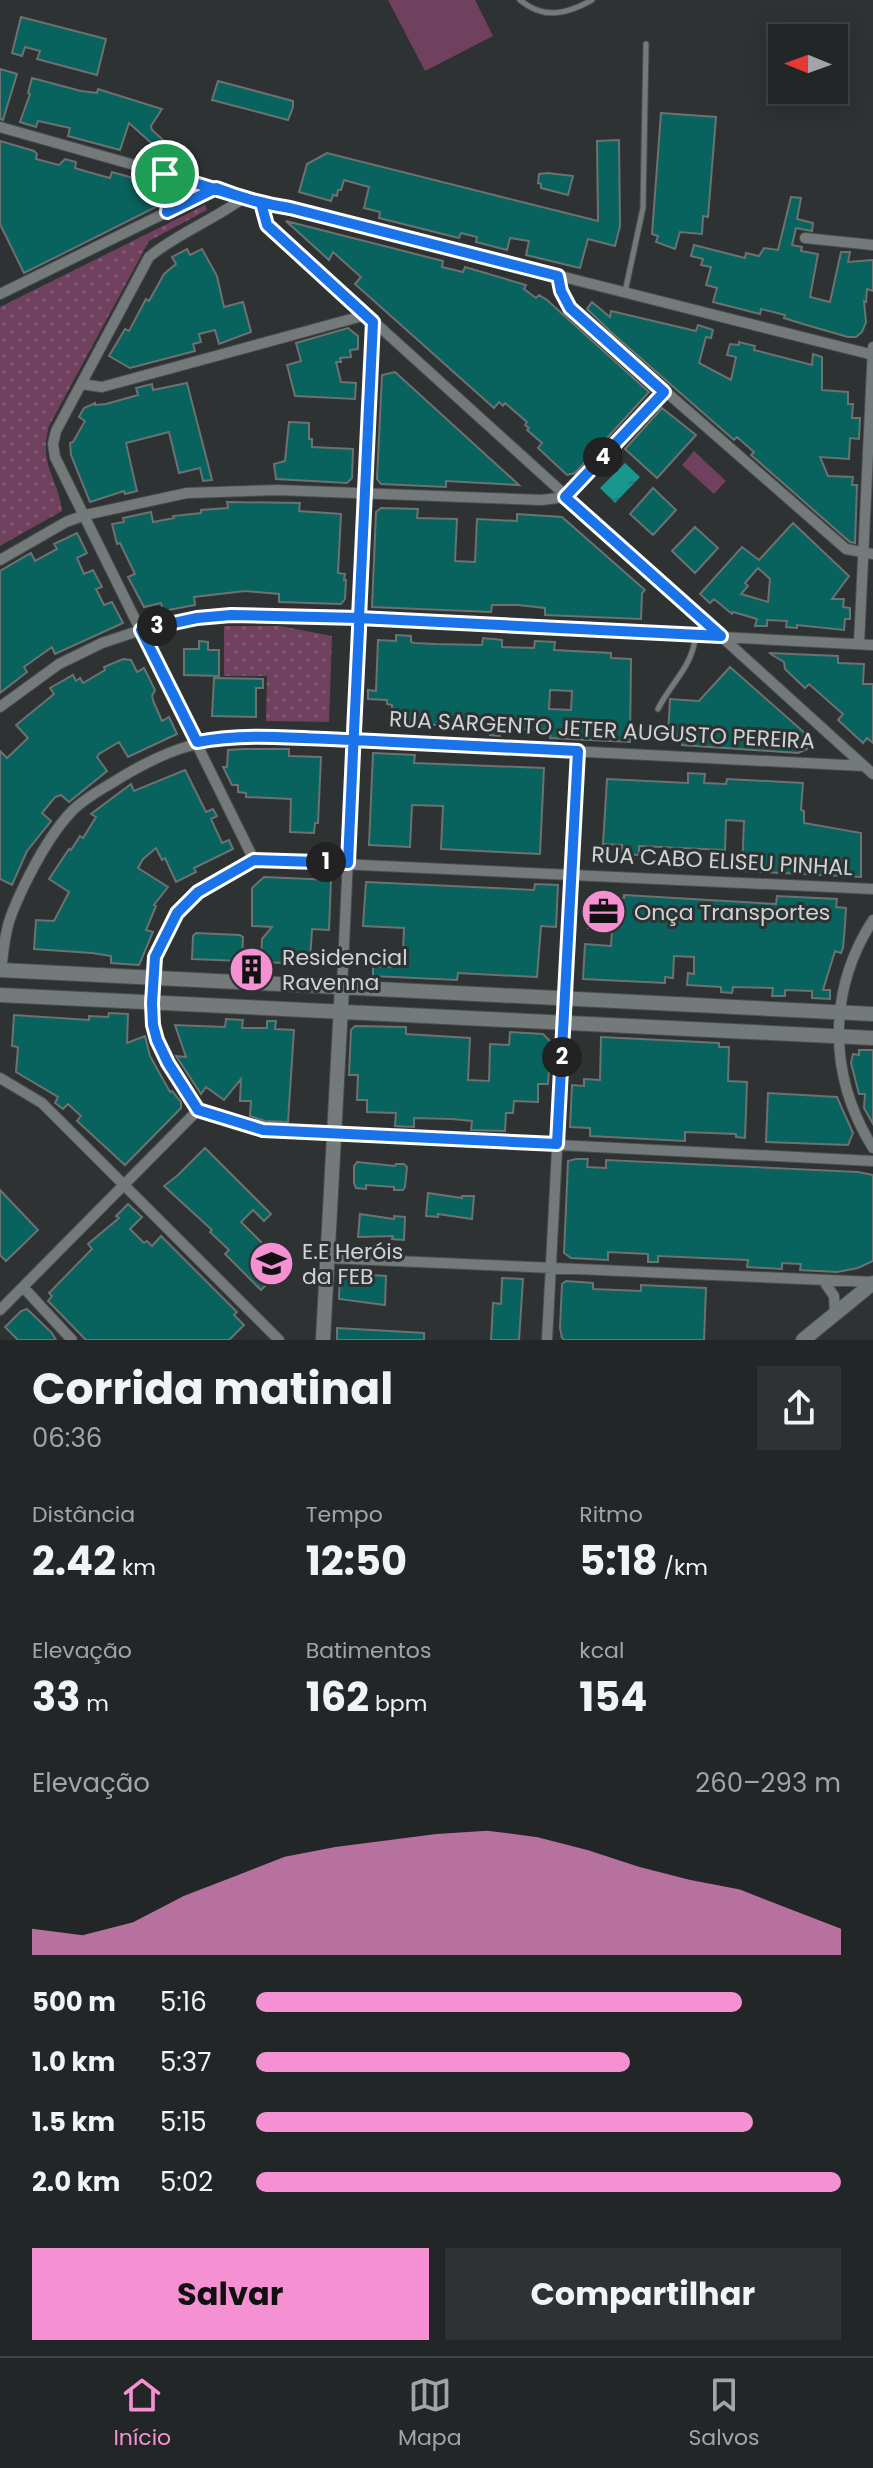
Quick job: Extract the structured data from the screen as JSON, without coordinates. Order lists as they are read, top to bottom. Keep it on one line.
{"streets":{"main road":["RUA SARGENTO JETER AUGUSTO PEREIRA"],"street":["RUA CABO ELISEU PINHAL"]},"places":{"office":["Onça Transportes"],"building":["Residencial Ravenna"],"school or university":["E.E Heróis da FEB"]},"north":"left","page":{"pins":["4","3","1","2"],"heading":["Corrida matinal","06:36"],"stats":[["Distância","2.42 km"],["Tempo","12:50"],["Ritmo","5:18 /km"],["Elevação","33 m"],["Batimentos","162 bpm"],["kcal","154"]],"chart":["Elevação","260–293 m"],"list":[{"name":"500 m","note":"5:16"},{"name":"1.0 km","note":"5:37"},{"name":"1.5 km","note":"5:15"},{"name":"2.0 km","note":"5:02"}],"buttons":["Salvar","Compartilhar"],"tabs":["Início","Mapa","Salvos"]}}
